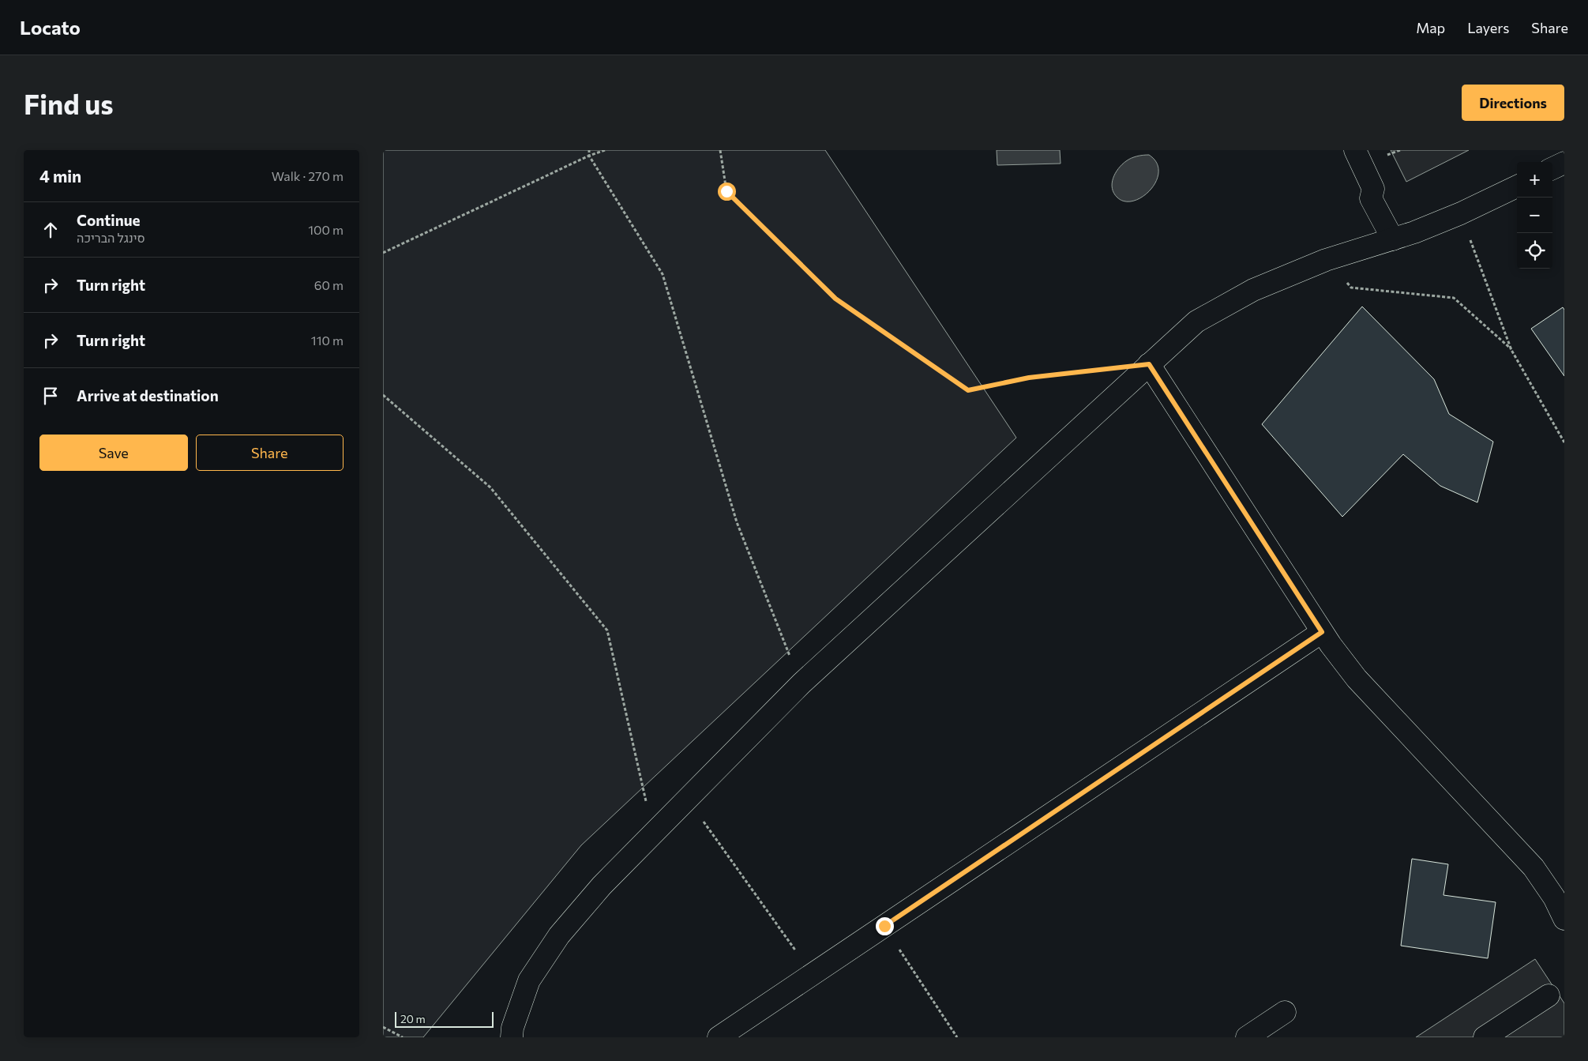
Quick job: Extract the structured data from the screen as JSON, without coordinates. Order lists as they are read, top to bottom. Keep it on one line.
{"scale_bar":"20 m","page":{"header":"Locato","nav":["Map","Layers","Share"],"buttons":["Directions",["Save","Share"]],"title":"Find us","heading":["4 min","Walk · 270 m"],"map_buttons":["+","−"],"list":[["Continue","סינגל הבריכה","100 m"],["Turn right","60 m"],["Turn right","110 m"],"Arrive at destination"],"scale":"20 m"}}
